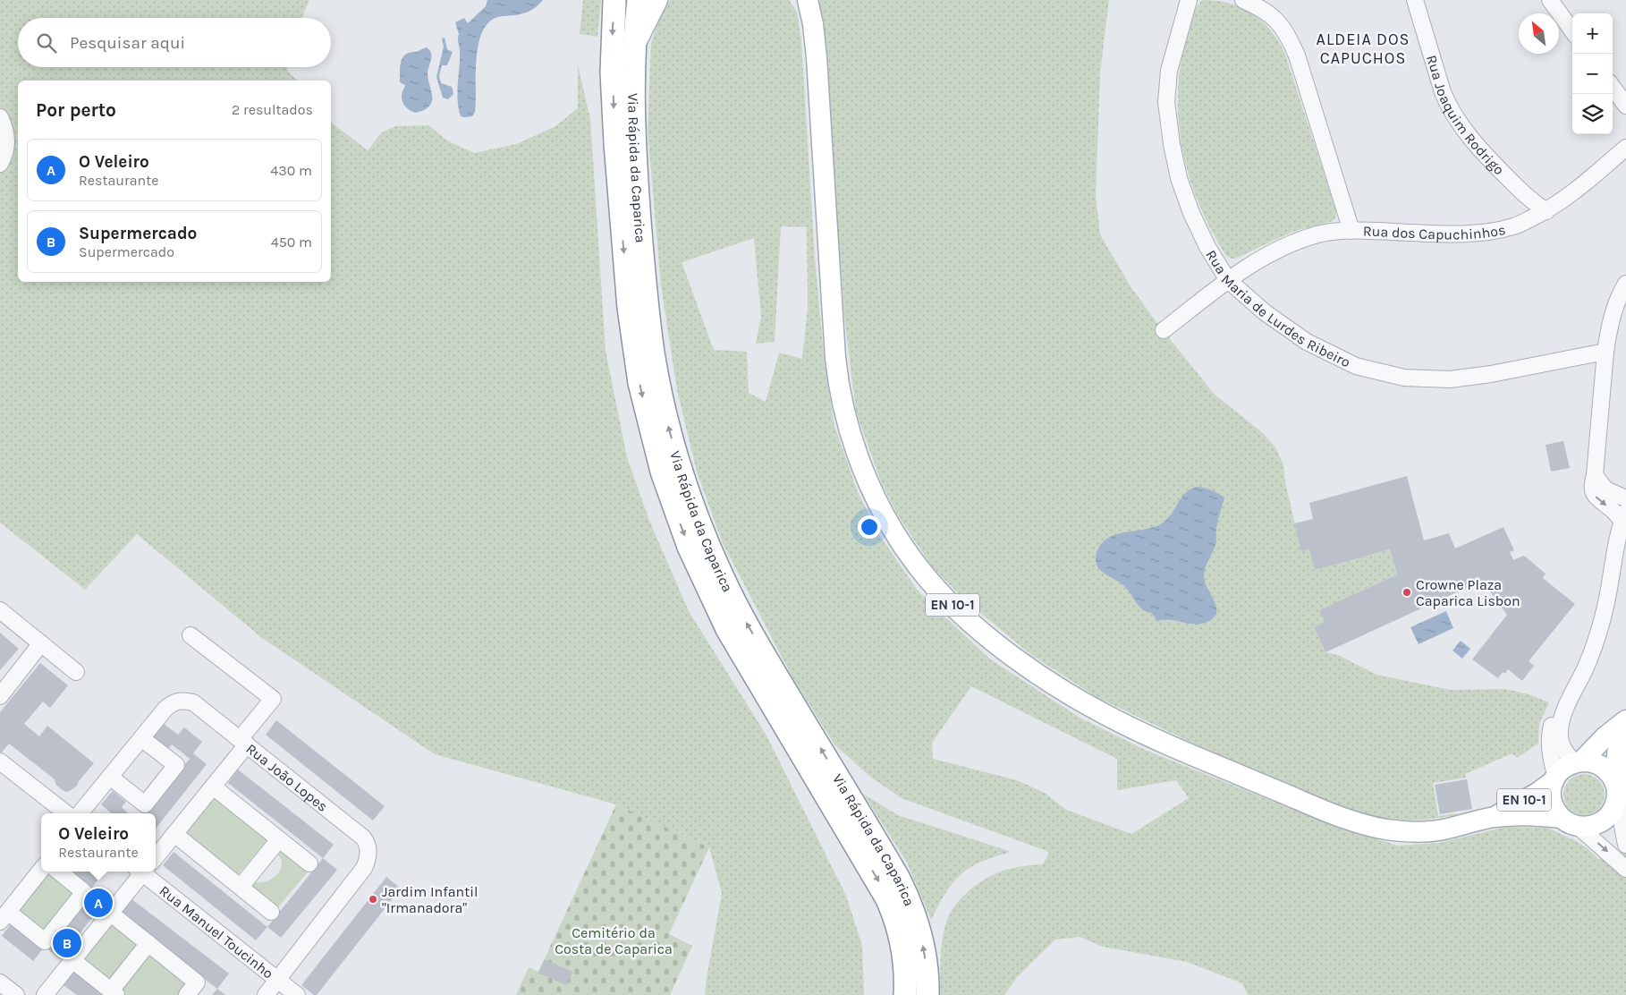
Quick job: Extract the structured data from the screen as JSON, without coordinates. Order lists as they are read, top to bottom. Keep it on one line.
{"streets":{"highway":["Via Rápida da Caparica"],"main road":["EN 10-1"],"street":["Rua Joaquim Rodrigo","Rua dos Capuchinhos","Rua Maria de Lurdes Ribeiro","Rua João Lopes","Rua Manuel Toucinho"]},"crossings":[["Rua Joaquim Rodrigo","Rua dos Capuchinhos"],["Rua dos Capuchinhos","Rua Maria de Lurdes Ribeiro"],["Rua João Lopes","Rua Manuel Toucinho"]],"districts":["ALDEIA DOS CAPUCHOS"],"parks":["Cemitério da Costa de Caparica"],"places":["Crowne Plaza Caparica Lisbon","Jardim Infantil \"Irmanadora\""],"north":"top left","page":{"map_buttons":["+","−"],"search":"Pesquisar aqui","heading":["Por perto","2 resultados"],"list":[{"mark":"A","name":"O Veleiro","note":"Restaurante","value":"430 m"},{"mark":"B","name":"Supermercado","note":"Supermercado","value":"450 m"}],"popup":["O Veleiro","Restaurante"],"pins":["A","B"]}}
